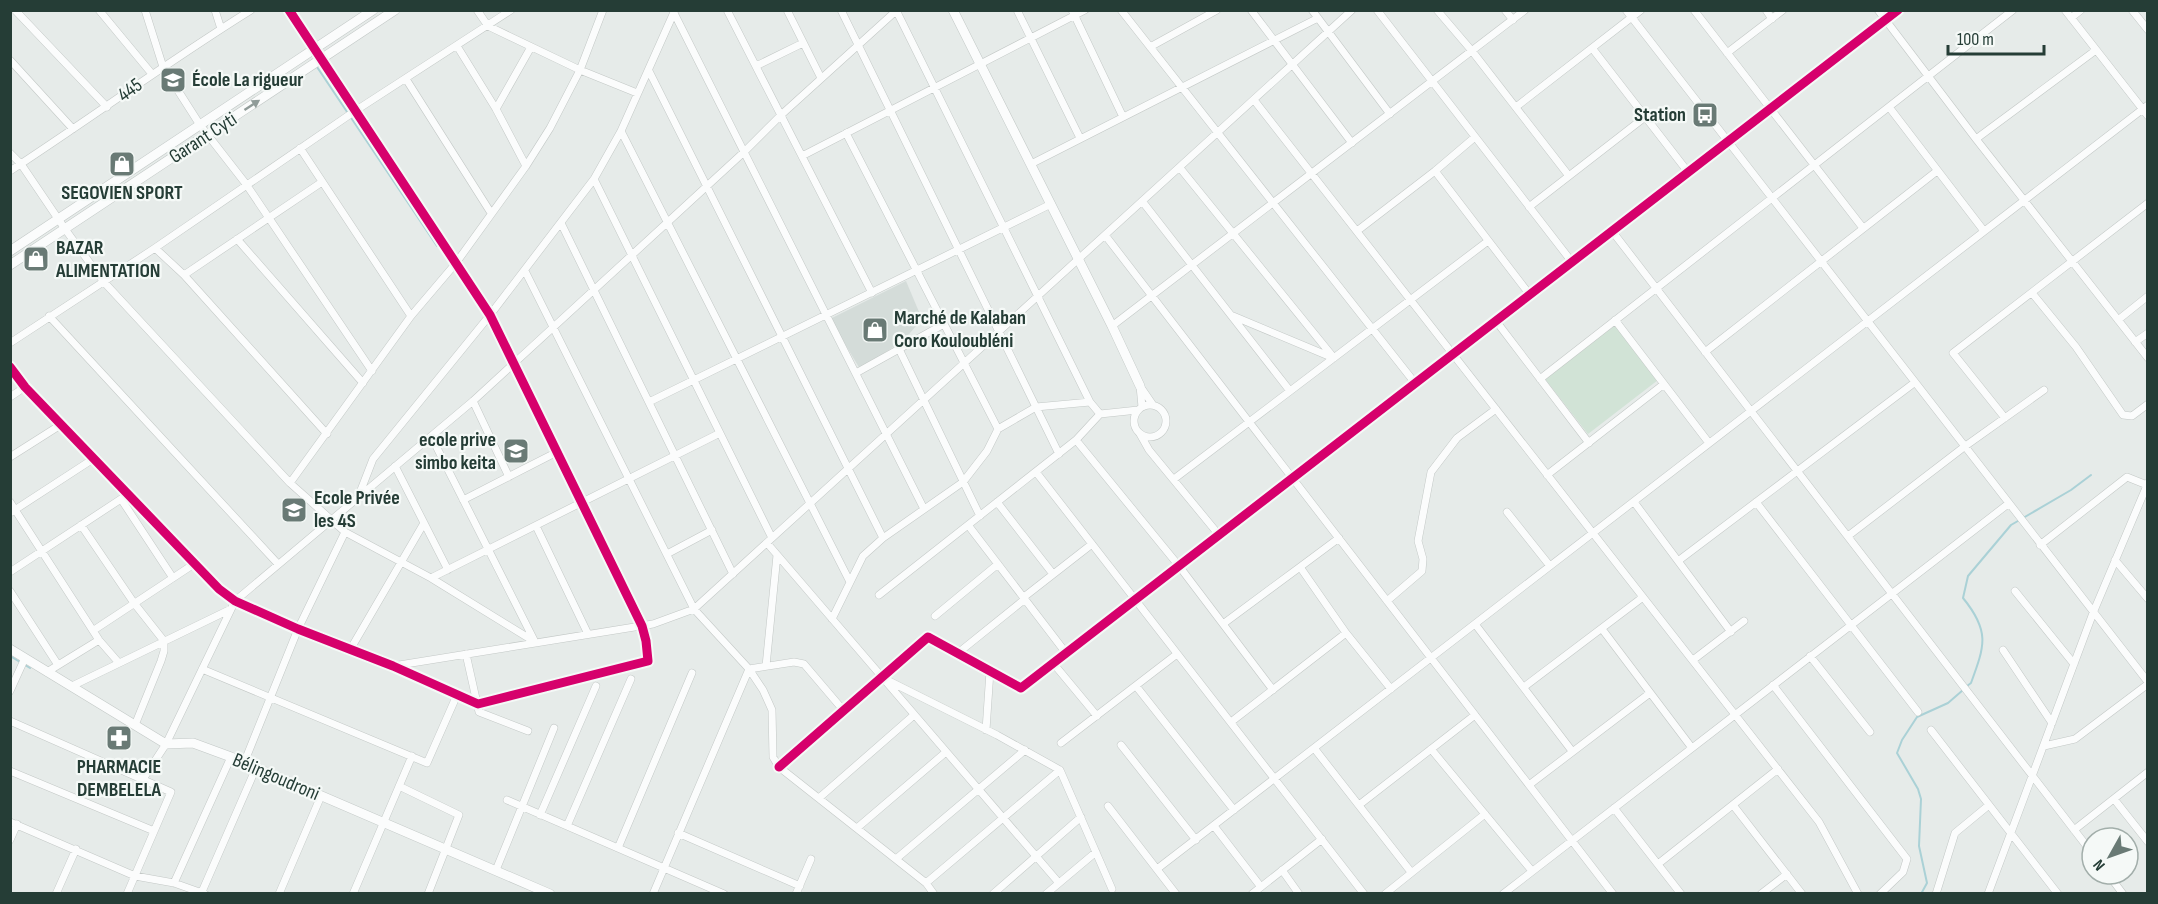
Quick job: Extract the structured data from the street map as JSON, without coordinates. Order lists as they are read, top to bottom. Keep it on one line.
{"streets":{"street":["445","Garant Cyti","Bélingoudroni"]},"places":{"school or university":["École La rigueur","ecole prive simbo keita","Ecole Privée les 4S"],"bus stop":["Station"],"shop":["SEGOVIEN SPORT","BAZAR ALIMENTATION","Marché de Kalaban Coro Kouloubléni"],"pharmacy":["PHARMACIE DEMBELELA"]},"scale_bar":"100 m","north":"bottom left"}
